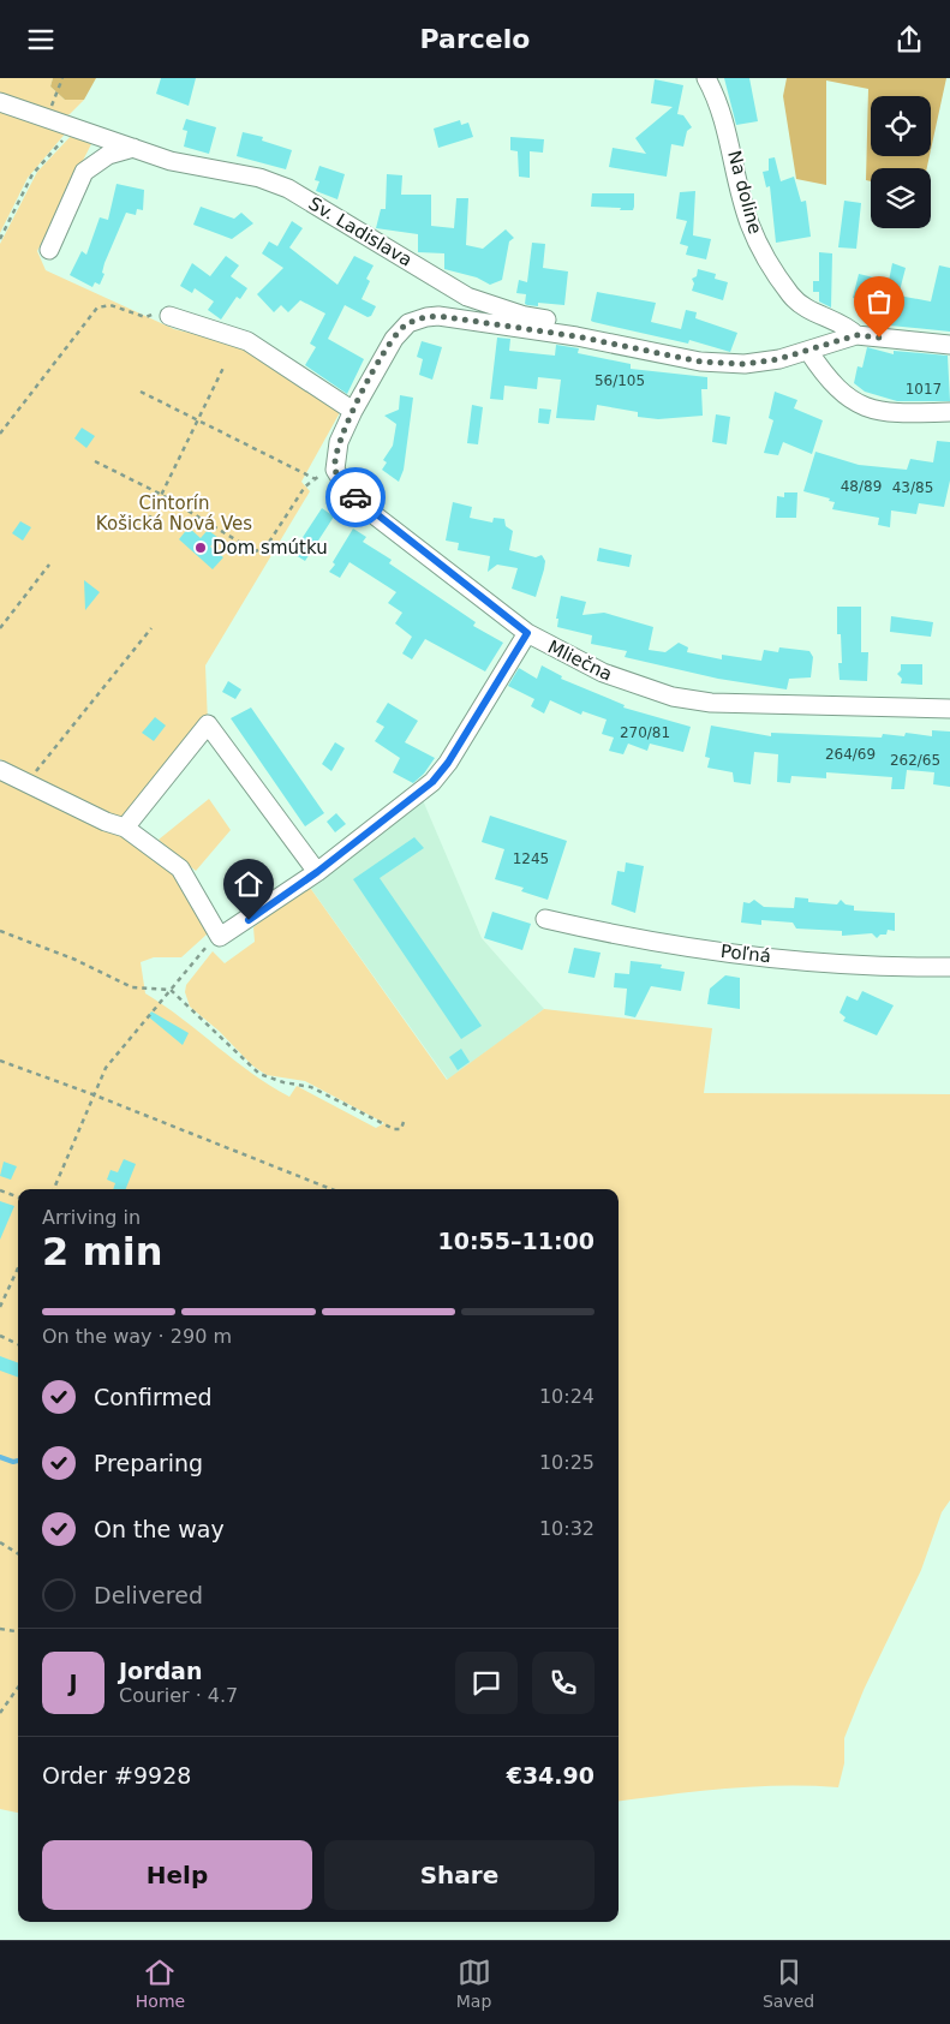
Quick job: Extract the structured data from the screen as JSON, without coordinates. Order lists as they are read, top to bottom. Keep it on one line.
{"streets":{"street":["Na doline","Sv. Ladislava","Mliečna","Poľná"]},"crossings":[["Na doline","Sv. Ladislava"],["Sv. Ladislava","Mliečna"]],"parks":["Cintorín Košická Nová Ves"],"places":["Dom smútku"],"house_numbers":["56/105","1017","48/89","43/85","270/81","264/69","262/65","1245"],"page":{"header":"Parcelo","heading":["2 min","Arriving in","10:55–11:00"],"panel":["Jordan","Courier · 4.7","Order #9928","€34.90"],"bar":"On the way · 290 m","list":[["Confirmed","10:24"],["Preparing","10:25"],["On the way","10:32"],"Delivered"],"round":"J","buttons":["Help","Share"],"tabs":["Home","Map","Saved"]}}
